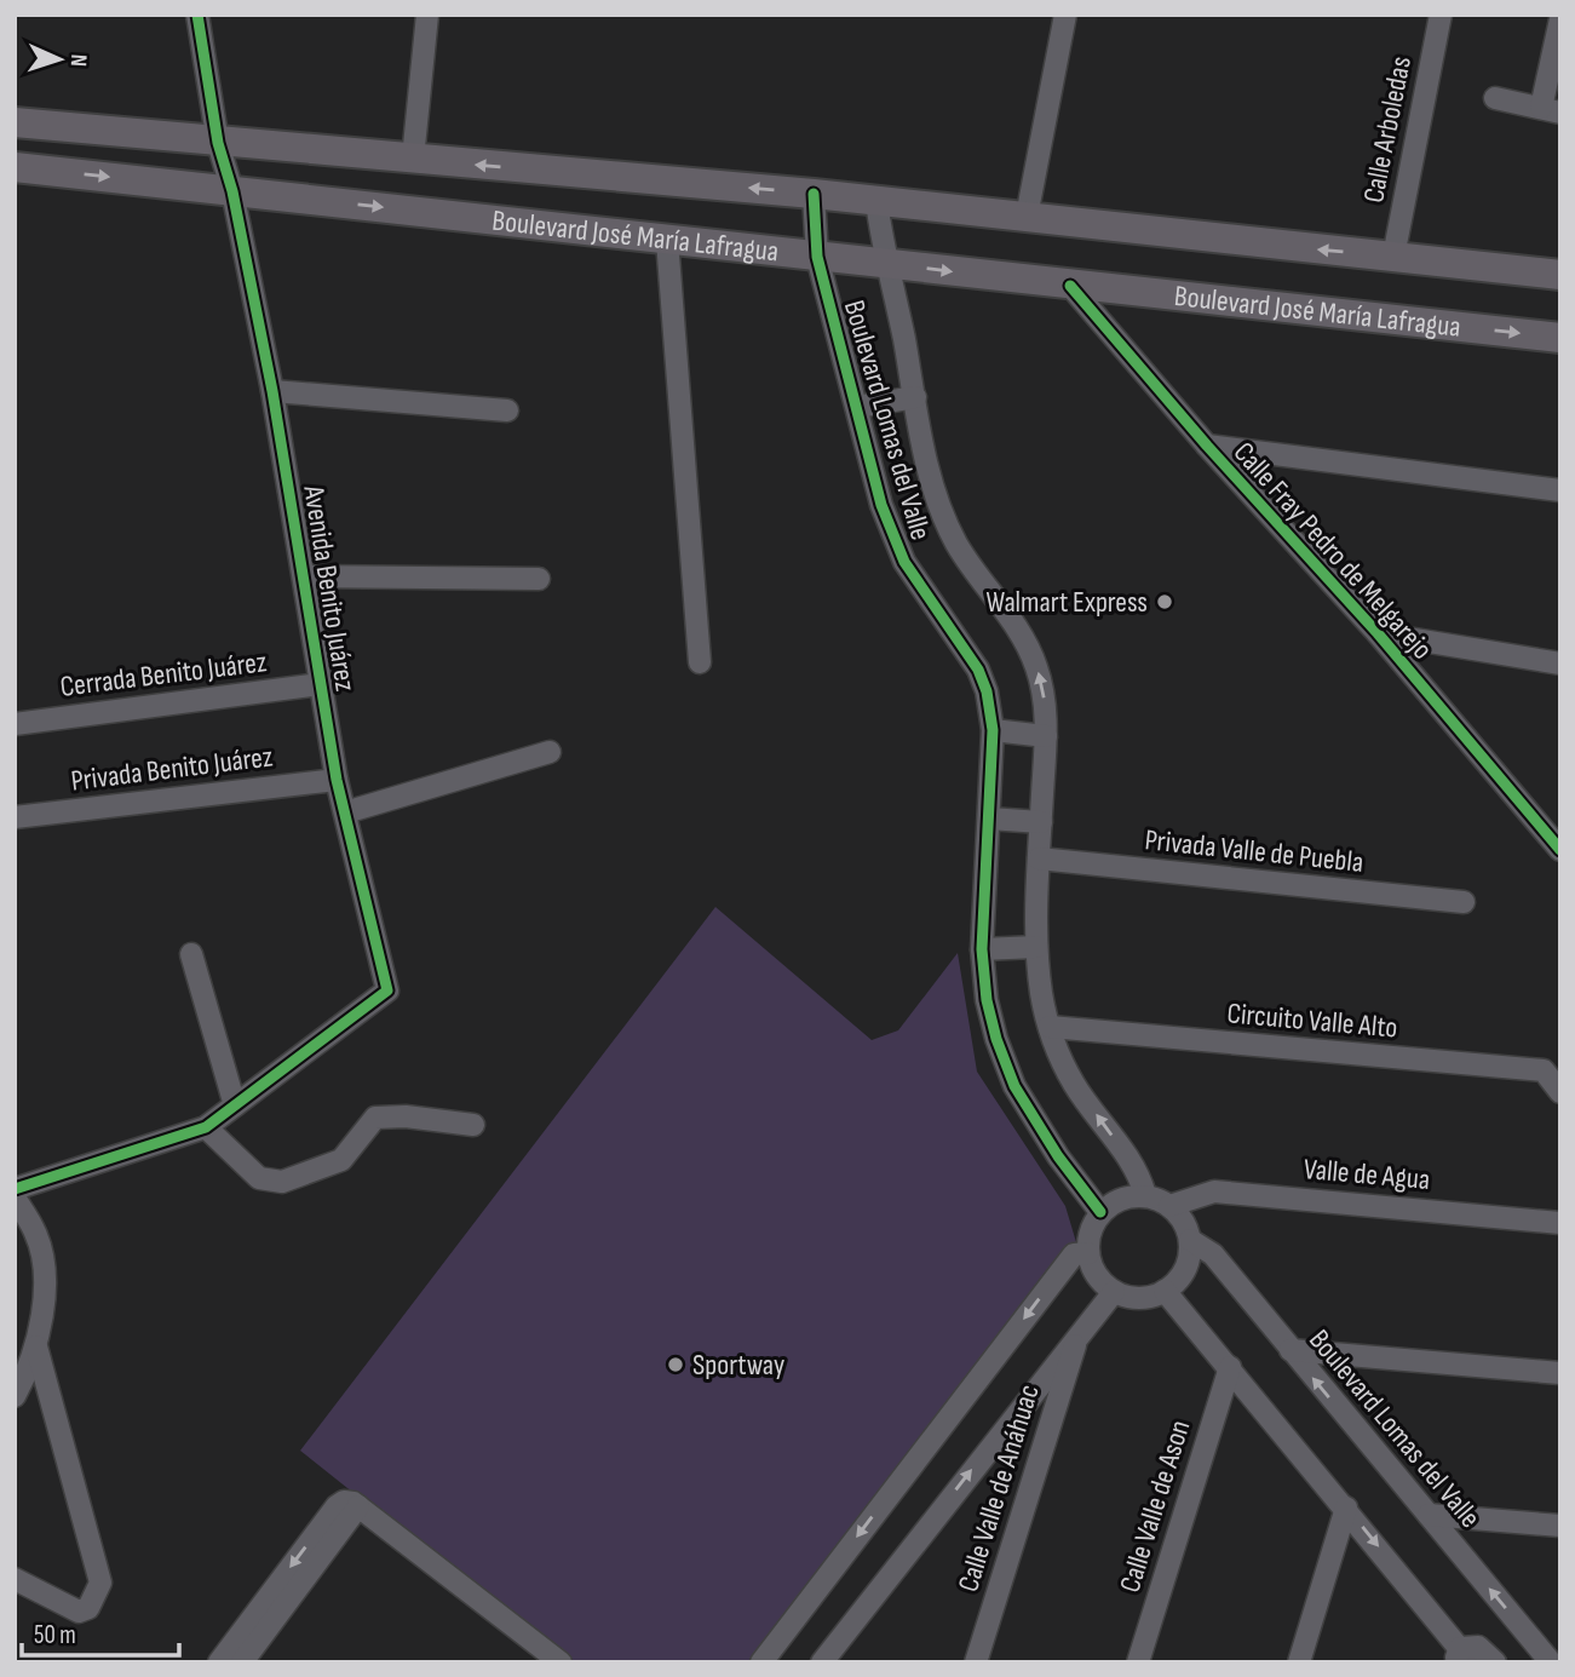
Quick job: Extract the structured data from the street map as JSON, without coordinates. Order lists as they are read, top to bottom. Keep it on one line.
{"streets":{"main road":["Boulevard José María Lafragua"],"street":["Calle Arboledas","Boulevard Lomas del Valle","Calle Fray Pedro de Melgarejo","Avenida Benito Juárez","Cerrada Benito Juárez","Privada Benito Juárez","Privada Valle de Puebla","Circuito Valle Alto","Valle de Agua","Calle Valle de Anáhuac","Calle Valle de Ason"]},"crossings":[["Calle Arboledas","Boulevard José María Lafragua"],["Boulevard José María Lafragua","Boulevard Lomas del Valle"],["Boulevard José María Lafragua","Calle Fray Pedro de Melgarejo"],["Boulevard José María Lafragua","Avenida Benito Juárez"],["Boulevard Lomas del Valle","Privada Valle de Puebla"],["Boulevard Lomas del Valle","Circuito Valle Alto"],["Boulevard Lomas del Valle","Valle de Agua"],["Avenida Benito Juárez","Cerrada Benito Juárez"],["Avenida Benito Juárez","Privada Benito Juárez"]],"places":["Walmart Express","Sportway"],"scale_bar":"50 m","north":"right"}
